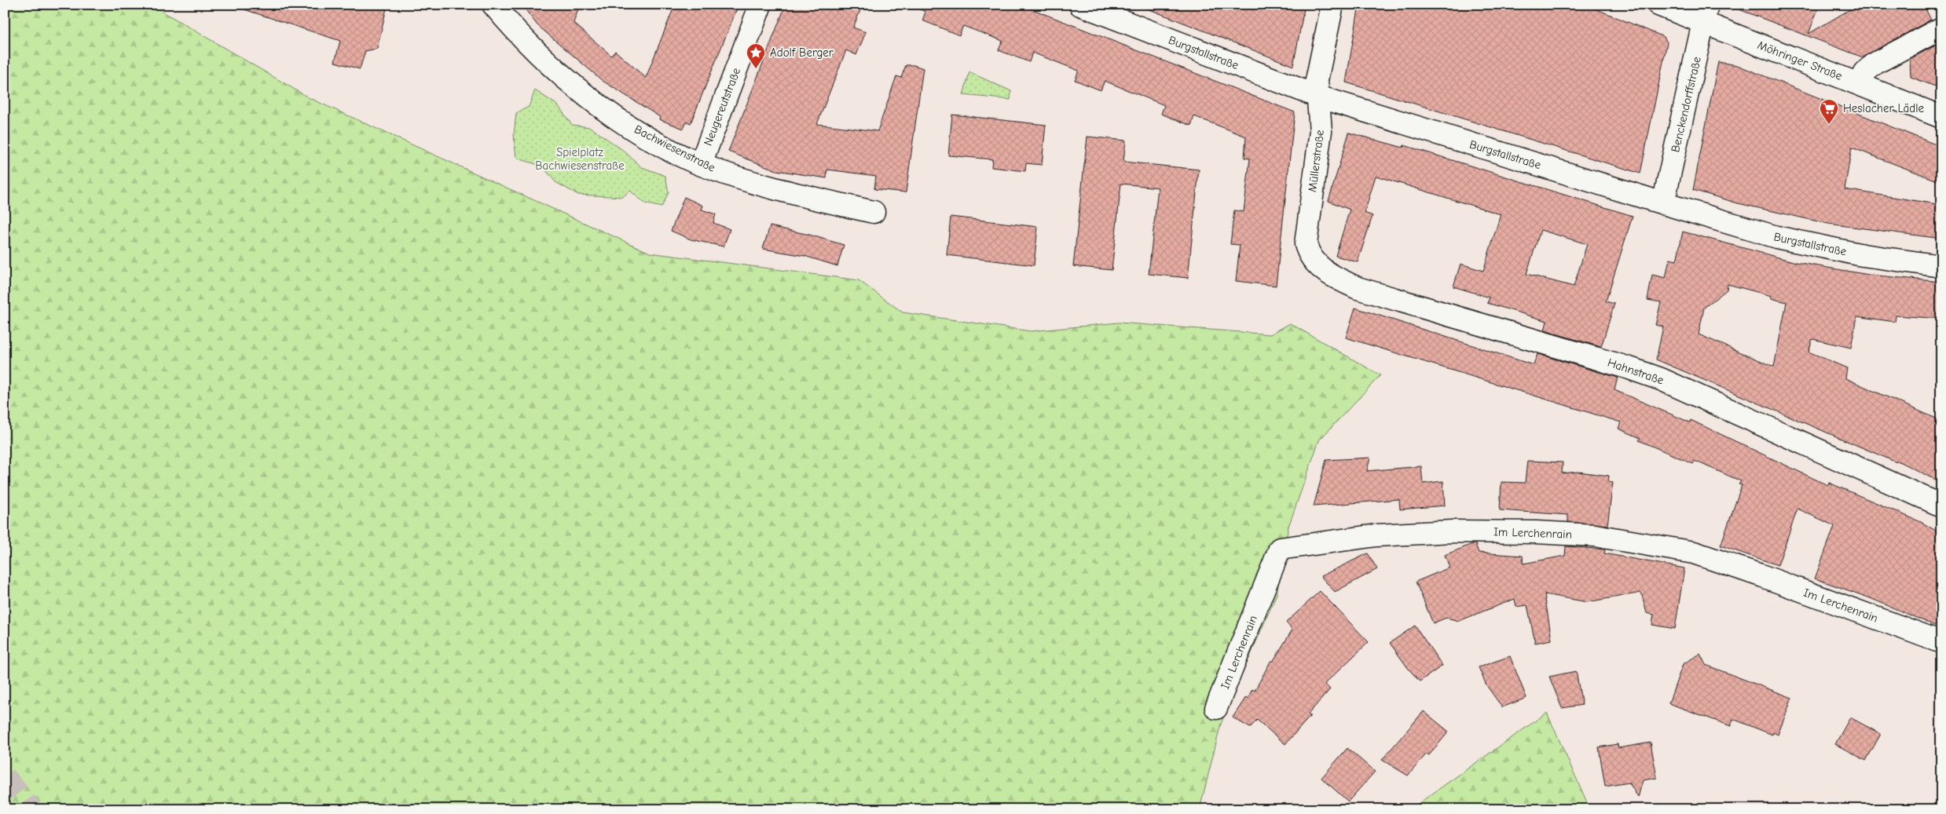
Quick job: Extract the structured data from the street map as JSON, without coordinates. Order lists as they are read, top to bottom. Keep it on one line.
{"streets":{"street":["Burgstallstraße","Möhringer Straße","Benckendorffstraße","Neugereutstraße","Bachwiesenstraße","Müllerstraße","Hahnstraße","Im Lerchenrain"]},"crossings":[["Burgstallstraße","Benckendorffstraße"],["Burgstallstraße","Müllerstraße"],["Möhringer Straße","Benckendorffstraße"],["Neugereutstraße","Bachwiesenstraße"],["Müllerstraße","Hahnstraße"]],"parks":["Spielplatz Bachwiesenstraße"],"places":{"place":["Adolf Berger"],"supermarket":["Heslacher Lädle"]}}
